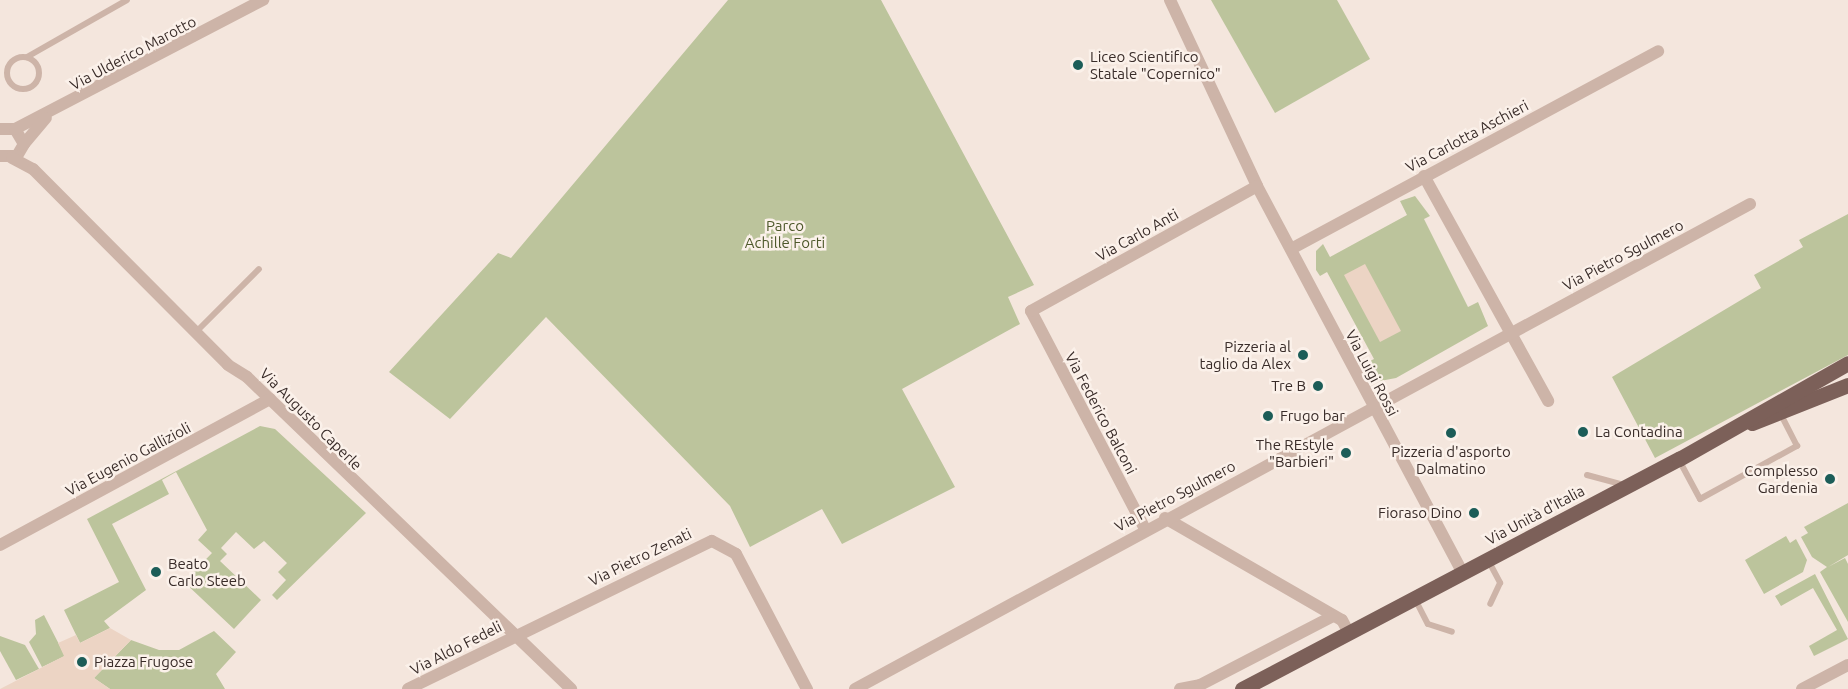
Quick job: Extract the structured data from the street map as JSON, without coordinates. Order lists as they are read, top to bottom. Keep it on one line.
{"streets":{"main road":["Via Unità d'Italia"],"street":["Via Ulderico Marotto","Via Carlotta Aschieri","Via Carlo Anti","Via Pietro Sgulmero","Via Luigi Rossi","Via Federico Balconi","Via Augusto Caperle","Via Eugenio Gallizioli","Via Pietro Zenati","Via Aldo Fedeli"]},"crossings":[["Via Ulderico Marotto","Via Augusto Caperle"],["Via Carlotta Aschieri","Via Luigi Rossi"],["Via Carlo Anti","Via Luigi Rossi"],["Via Carlo Anti","Via Federico Balconi"],["Via Pietro Sgulmero","Via Luigi Rossi"],["Via Pietro Sgulmero","Via Federico Balconi"],["Via Luigi Rossi","Via Unità d'Italia"],["Via Augusto Caperle","Via Eugenio Gallizioli"],["Via Augusto Caperle","Via Pietro Zenati"],["Via Augusto Caperle","Via Aldo Fedeli"],["Via Pietro Zenati","Via Aldo Fedeli"]],"parks":["Parco Achille Forti"],"places":["Liceo Scientifico Statale \"Copernico\"","Pizzeria al taglio da Alex","Tre B","Frugo bar","La Contadina","Pizzeria d'asporto Dalmatino","The REstyle \"Barbieri\"","Complesso Gardenia","Fioraso Dino","Beato Carlo Steeb","Piazza Frugose"]}
